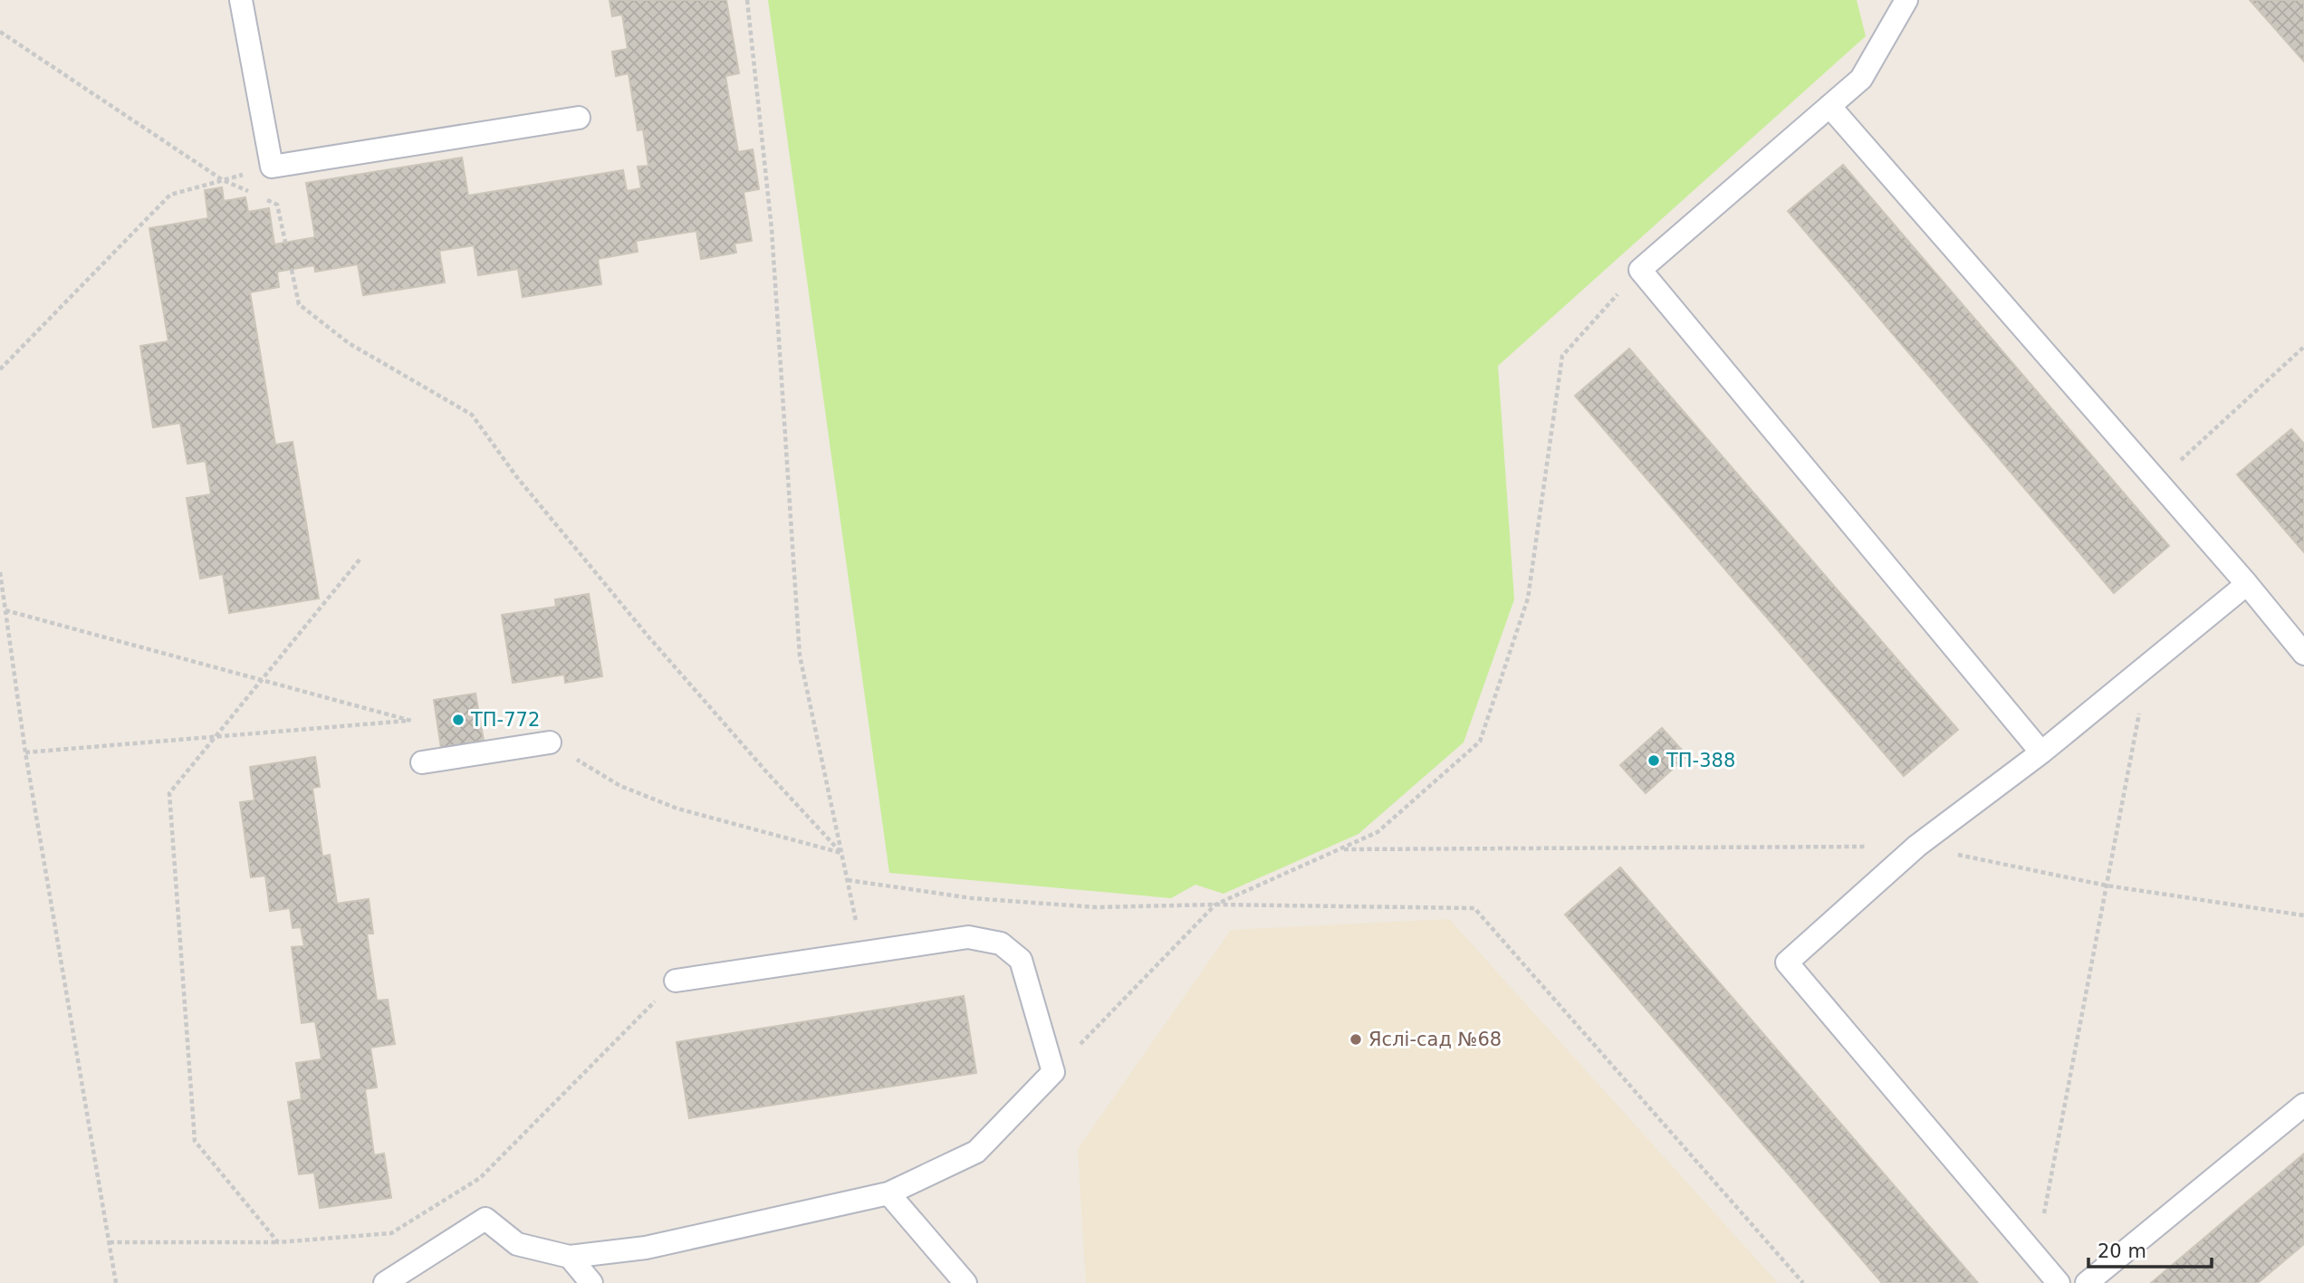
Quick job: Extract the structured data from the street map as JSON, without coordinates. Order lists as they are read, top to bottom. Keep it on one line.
{"places":["ТП-772","ТП-388","Яслі-сад №68"],"scale_bar":"20 m"}
